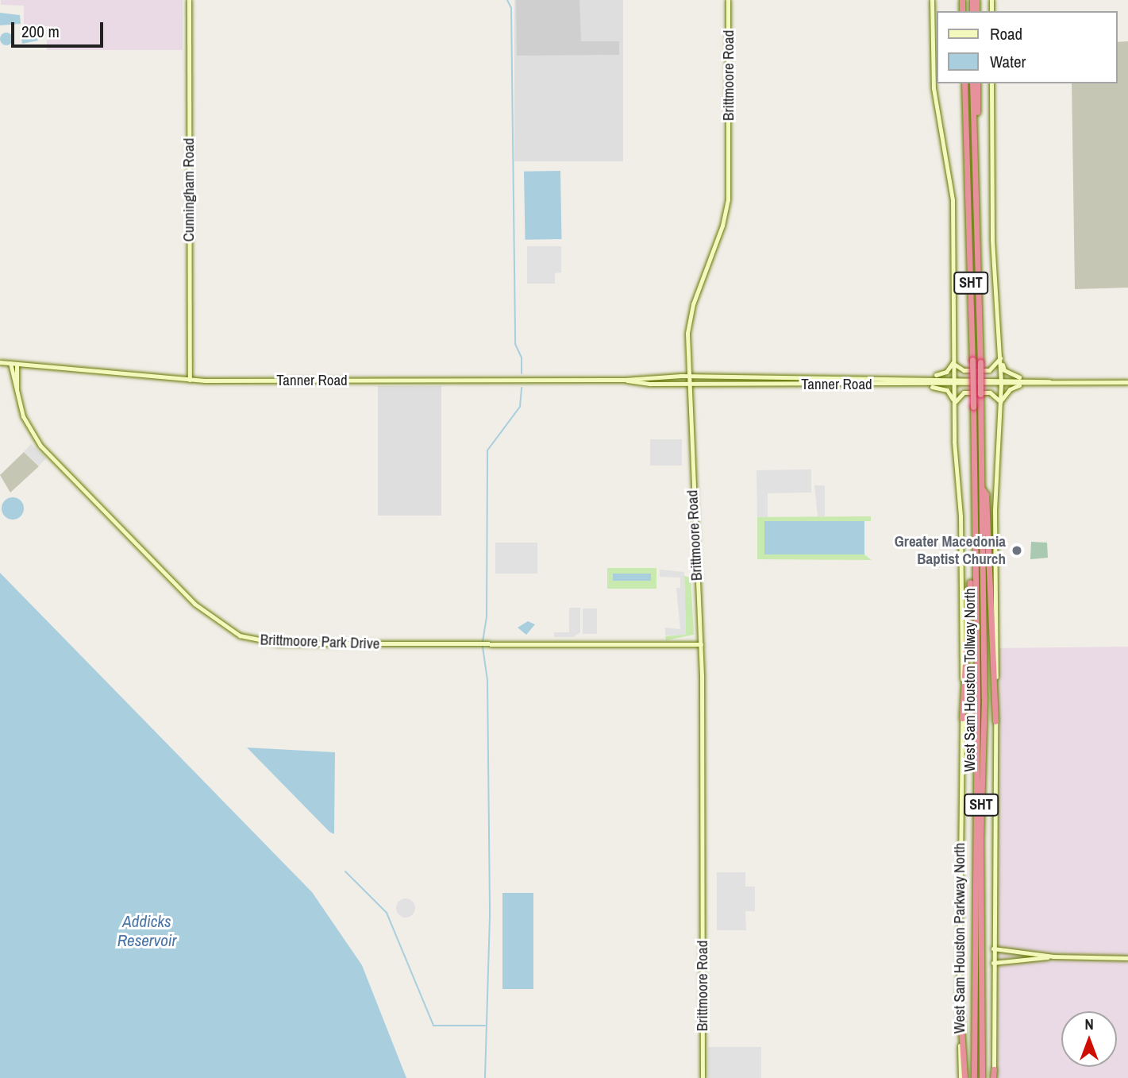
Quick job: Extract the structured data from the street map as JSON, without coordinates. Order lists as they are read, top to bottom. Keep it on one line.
{"streets":{"highway":["SHT","West Sam Houston Tollway North"],"main road":["Brittmoore Road","Cunningham Road","Tanner Road","Brittmoore Park Drive","West Sam Houston Parkway North"]},"crossings":[["Brittmoore Road","Tanner Road"],["Brittmoore Road","Brittmoore Park Drive"],["Cunningham Road","Tanner Road"],["SHT","West Sam Houston Tollway North"],["Tanner Road","Brittmoore Park Drive"],["Tanner Road","West Sam Houston Parkway North"]],"water":["Addicks Reservoir"],"places":["Greater Macedonia Baptist Church"],"legend":["Road","Water"],"scale_bar":"200 m","north":"top"}
